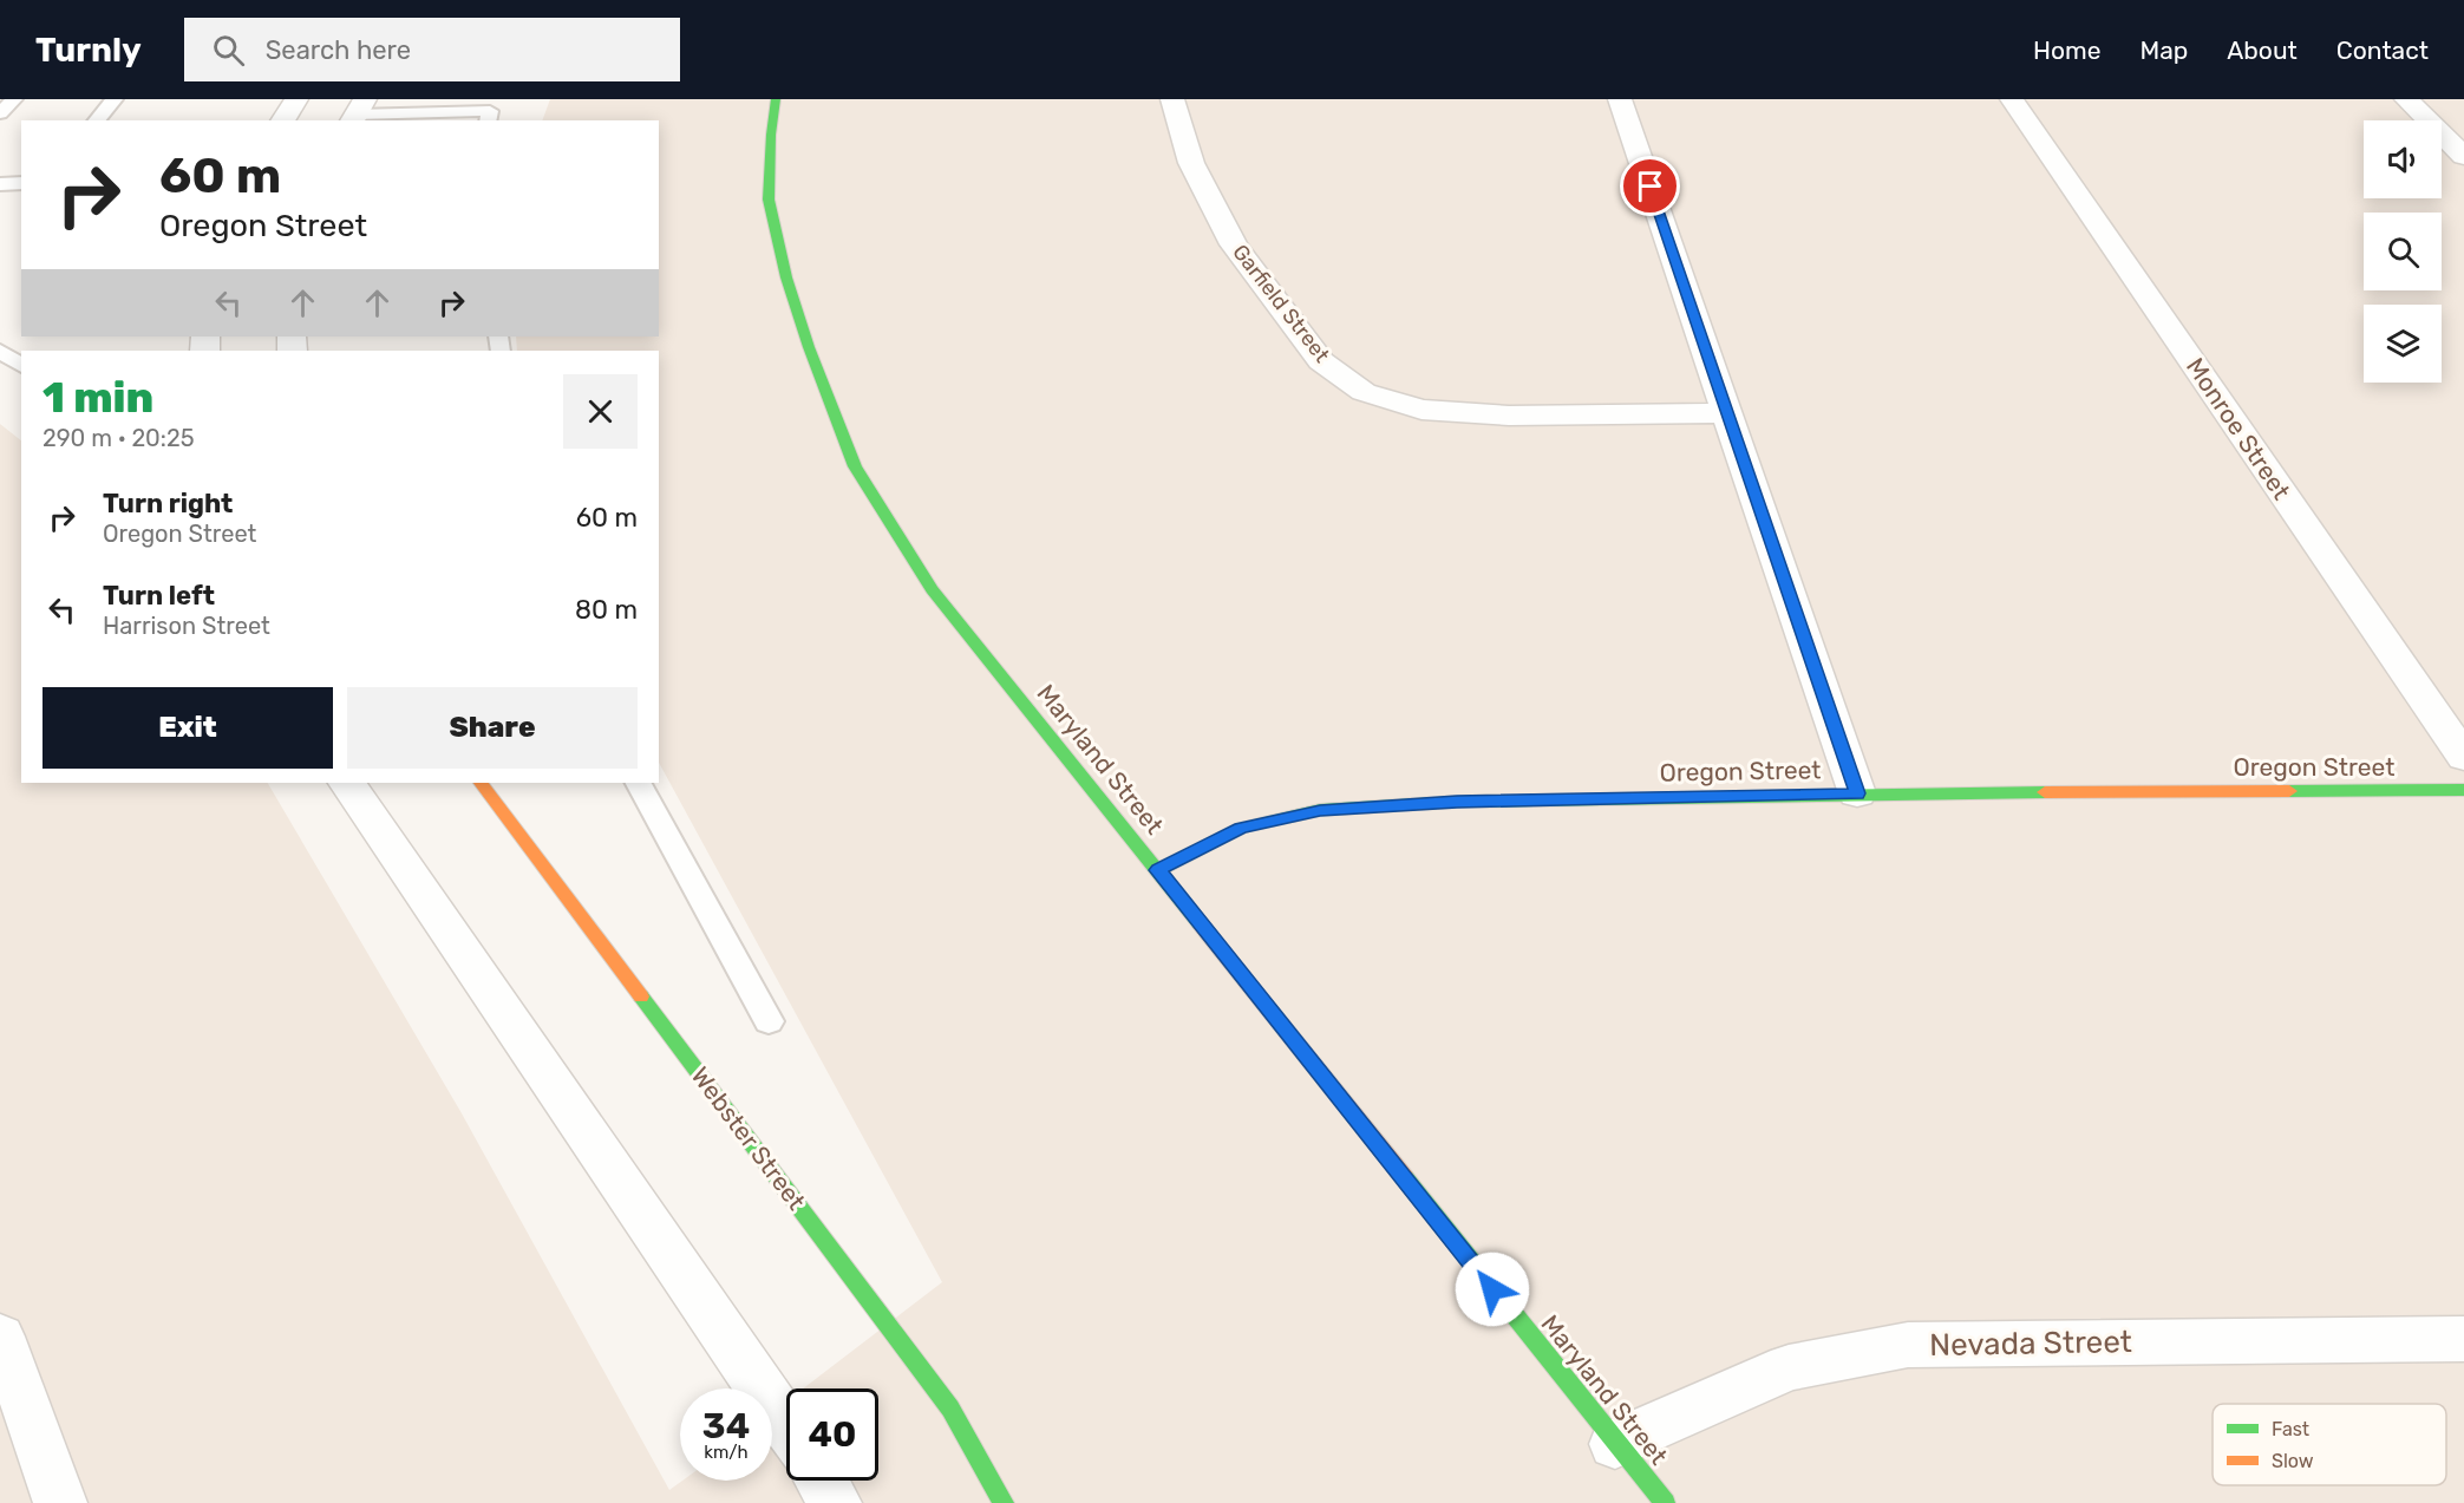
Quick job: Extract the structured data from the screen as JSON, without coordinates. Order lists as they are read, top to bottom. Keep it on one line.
{"streets":{"street":["Garfield Street","Monroe Street","Maryland Street","Oregon Street","Webster Street","Nevada Street"]},"crossings":[["Maryland Street","Oregon Street"],["Maryland Street","Nevada Street"]],"legend":["Fast","Slow"],"page":{"header":"Turnly","search":"Search here","nav":["Home","Map","About","Contact"],"turn":["60 m","Oregon Street"],"heading":["1 min","290 m · 20:25"],"list":[{"name":"Turn right","note":"Oregon Street","value":"60 m"},{"name":"Turn left","note":"Harrison Street","value":"80 m"}],"buttons":["Exit","Share"],"speed":"34 km/h","limit":"40"}}
